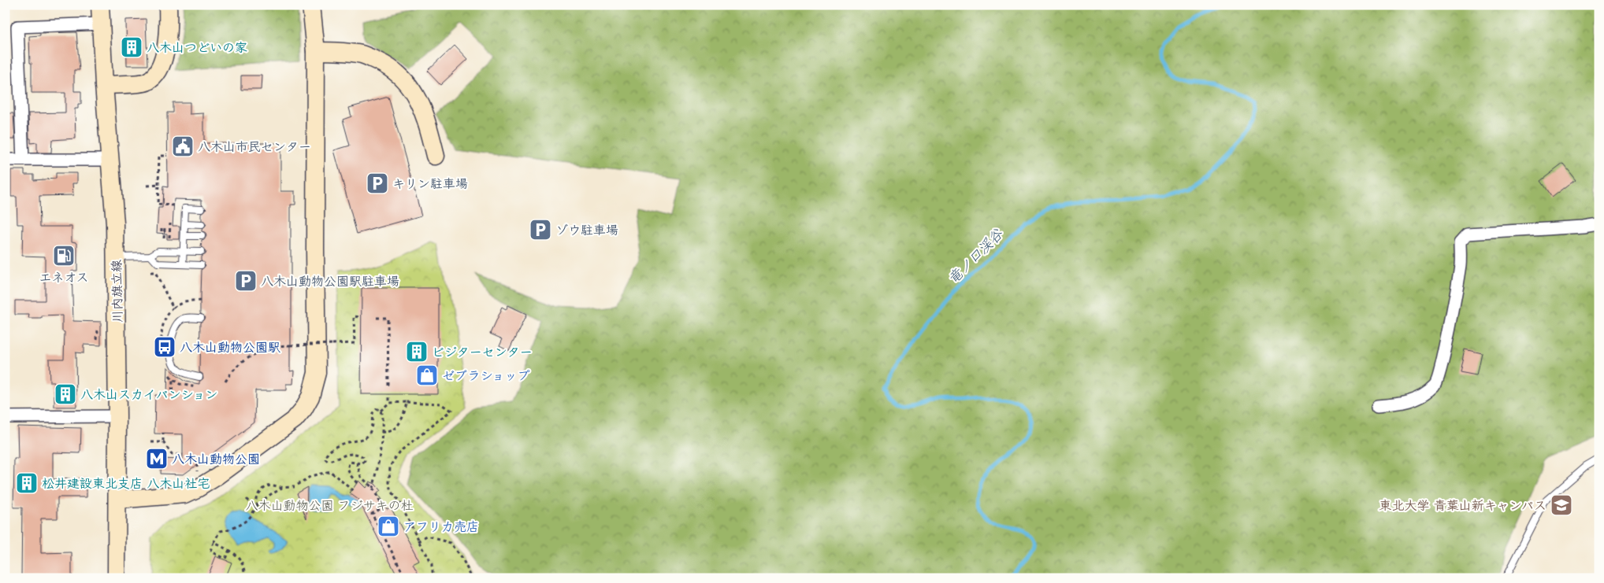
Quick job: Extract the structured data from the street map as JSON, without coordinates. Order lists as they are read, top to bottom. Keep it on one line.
{"streets":{"street":["川内旗立線"]},"water":["竜ノ口渓谷"],"parks":["八木山動物公園 フジサキの杜"],"places":{"building":["八木山つどいの家","ビジターセンター","八木山スカイパンション","松井建設東北支店 八木山社宅"],"public building":["八木山市民センター"],"parking":["キリン駐車場","ゾウ駐車場","八木山動物公園駅駐車場"],"fuel station":["エネオス"],"bus stop":["八木山動物公園駅"],"shop":["ゼブラショップ","アフリカ売店"],"metro station":["八木山動物公園"],"school or university":["東北大学 青葉山新キャンパス"]}}
